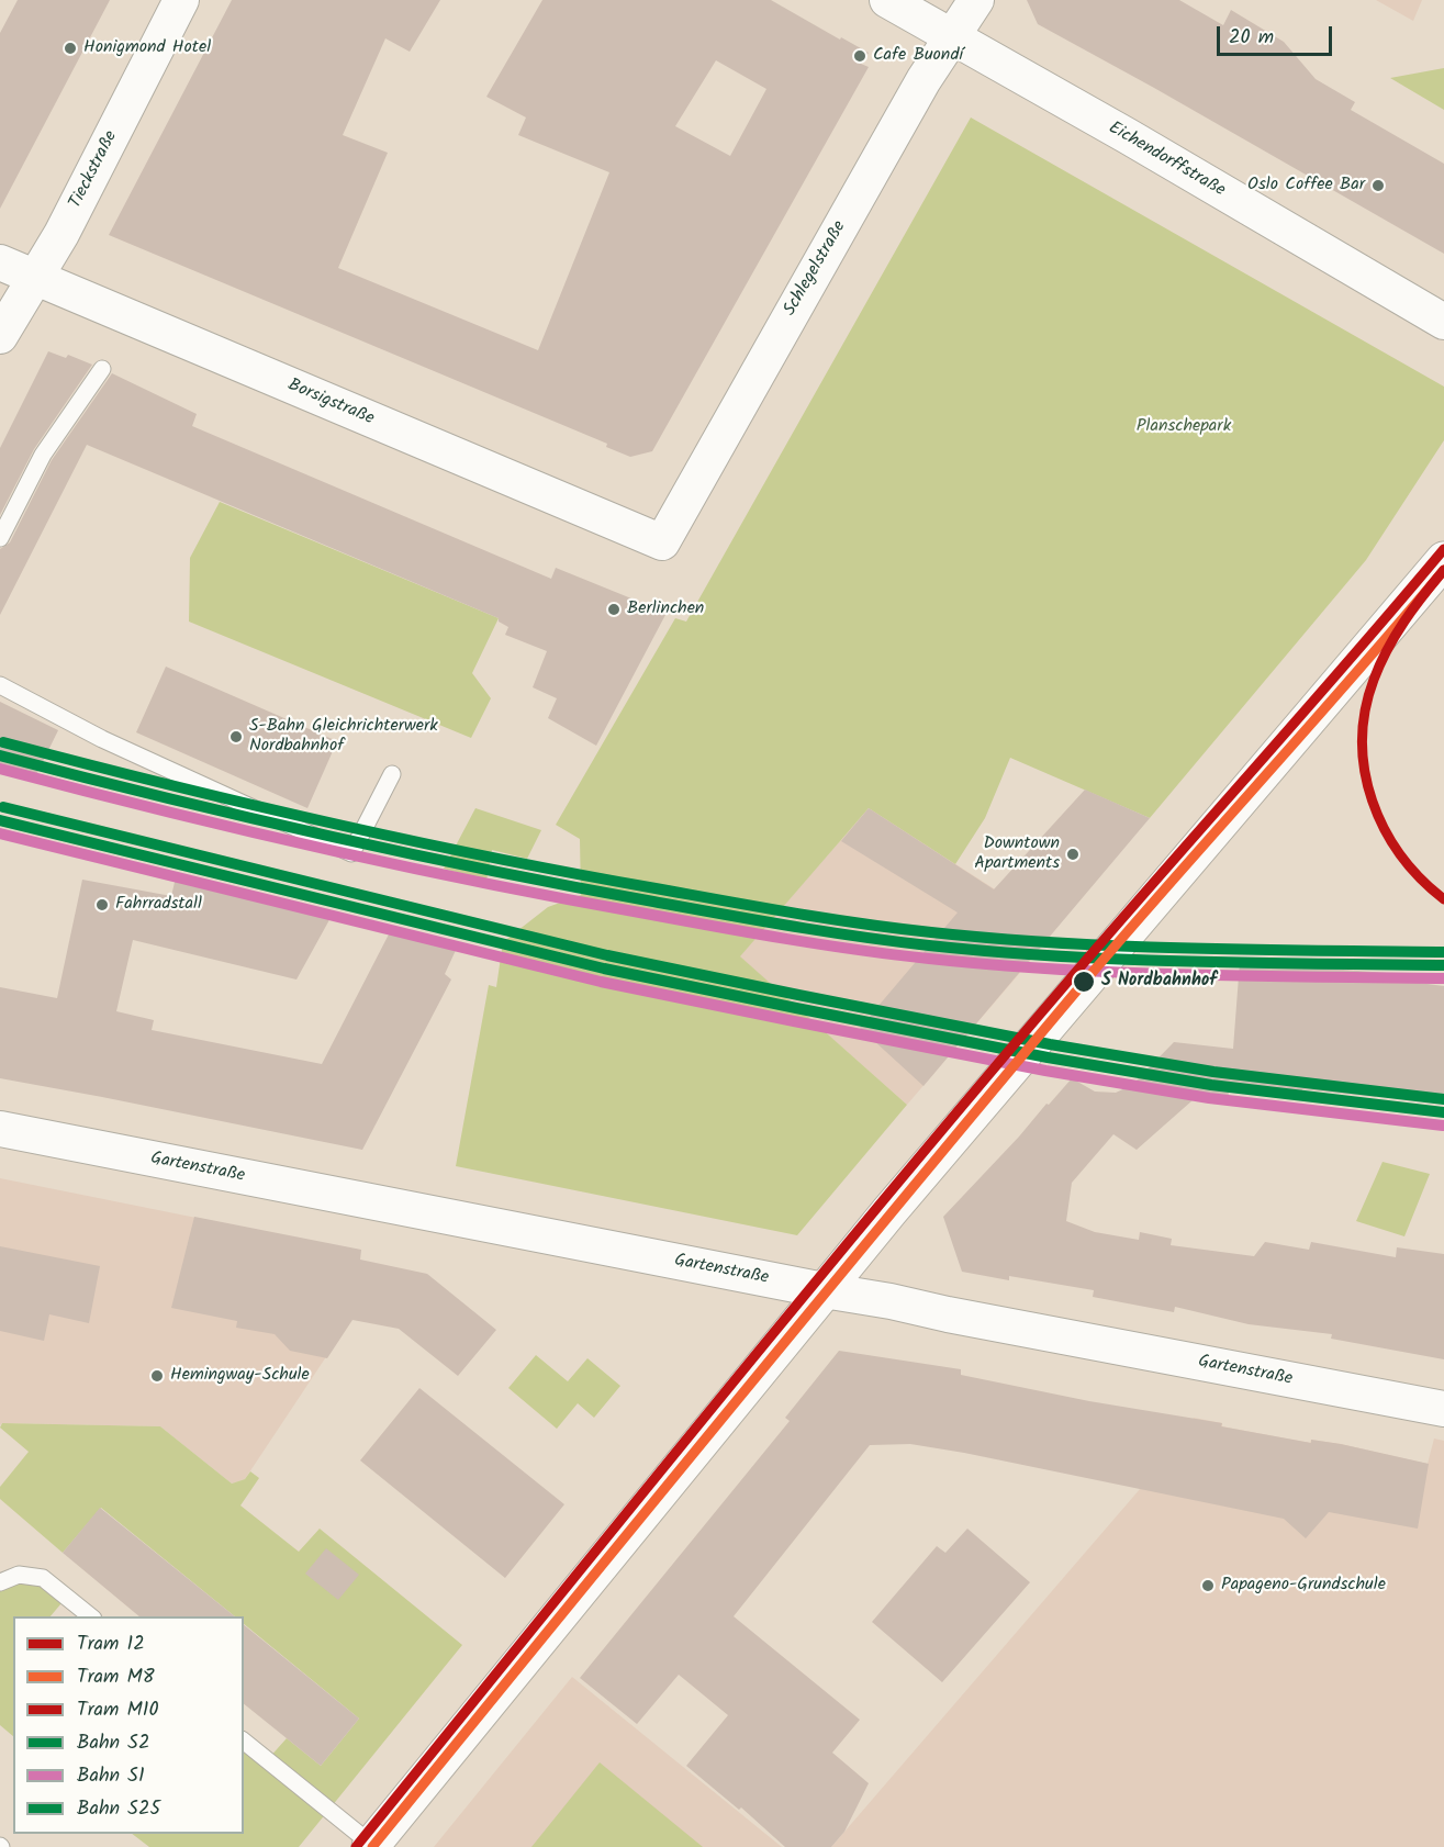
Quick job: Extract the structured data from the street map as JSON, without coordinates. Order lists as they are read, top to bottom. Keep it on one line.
{"streets":{"street":["Eichendorffstraße","Tieckstraße","Schlegelstraße","Borsigstraße","Gartenstraße"]},"crossings":[["Eichendorffstraße","Schlegelstraße"],["Tieckstraße","Borsigstraße"],["Schlegelstraße","Borsigstraße"]],"parks":["Planschepark"],"places":["Honigmond Hotel","Cafe Buondí","Oslo Coffee Bar","Berlinchen","S-Bahn Gleichrichterwerk Nordbahnhof","Downtown Apartments","Fahrradstall","S Nordbahnhof","Hemingway-Schule","Papageno-Grundschule"],"lines":["tram line 12","tram line M8","tram line M10","rail line S25","rail line S2","rail line S1"],"legend":["Tram 12","Tram M8","Tram M10","Bahn S2","Bahn S1","Bahn S25"],"scale_bar":"20 m"}
